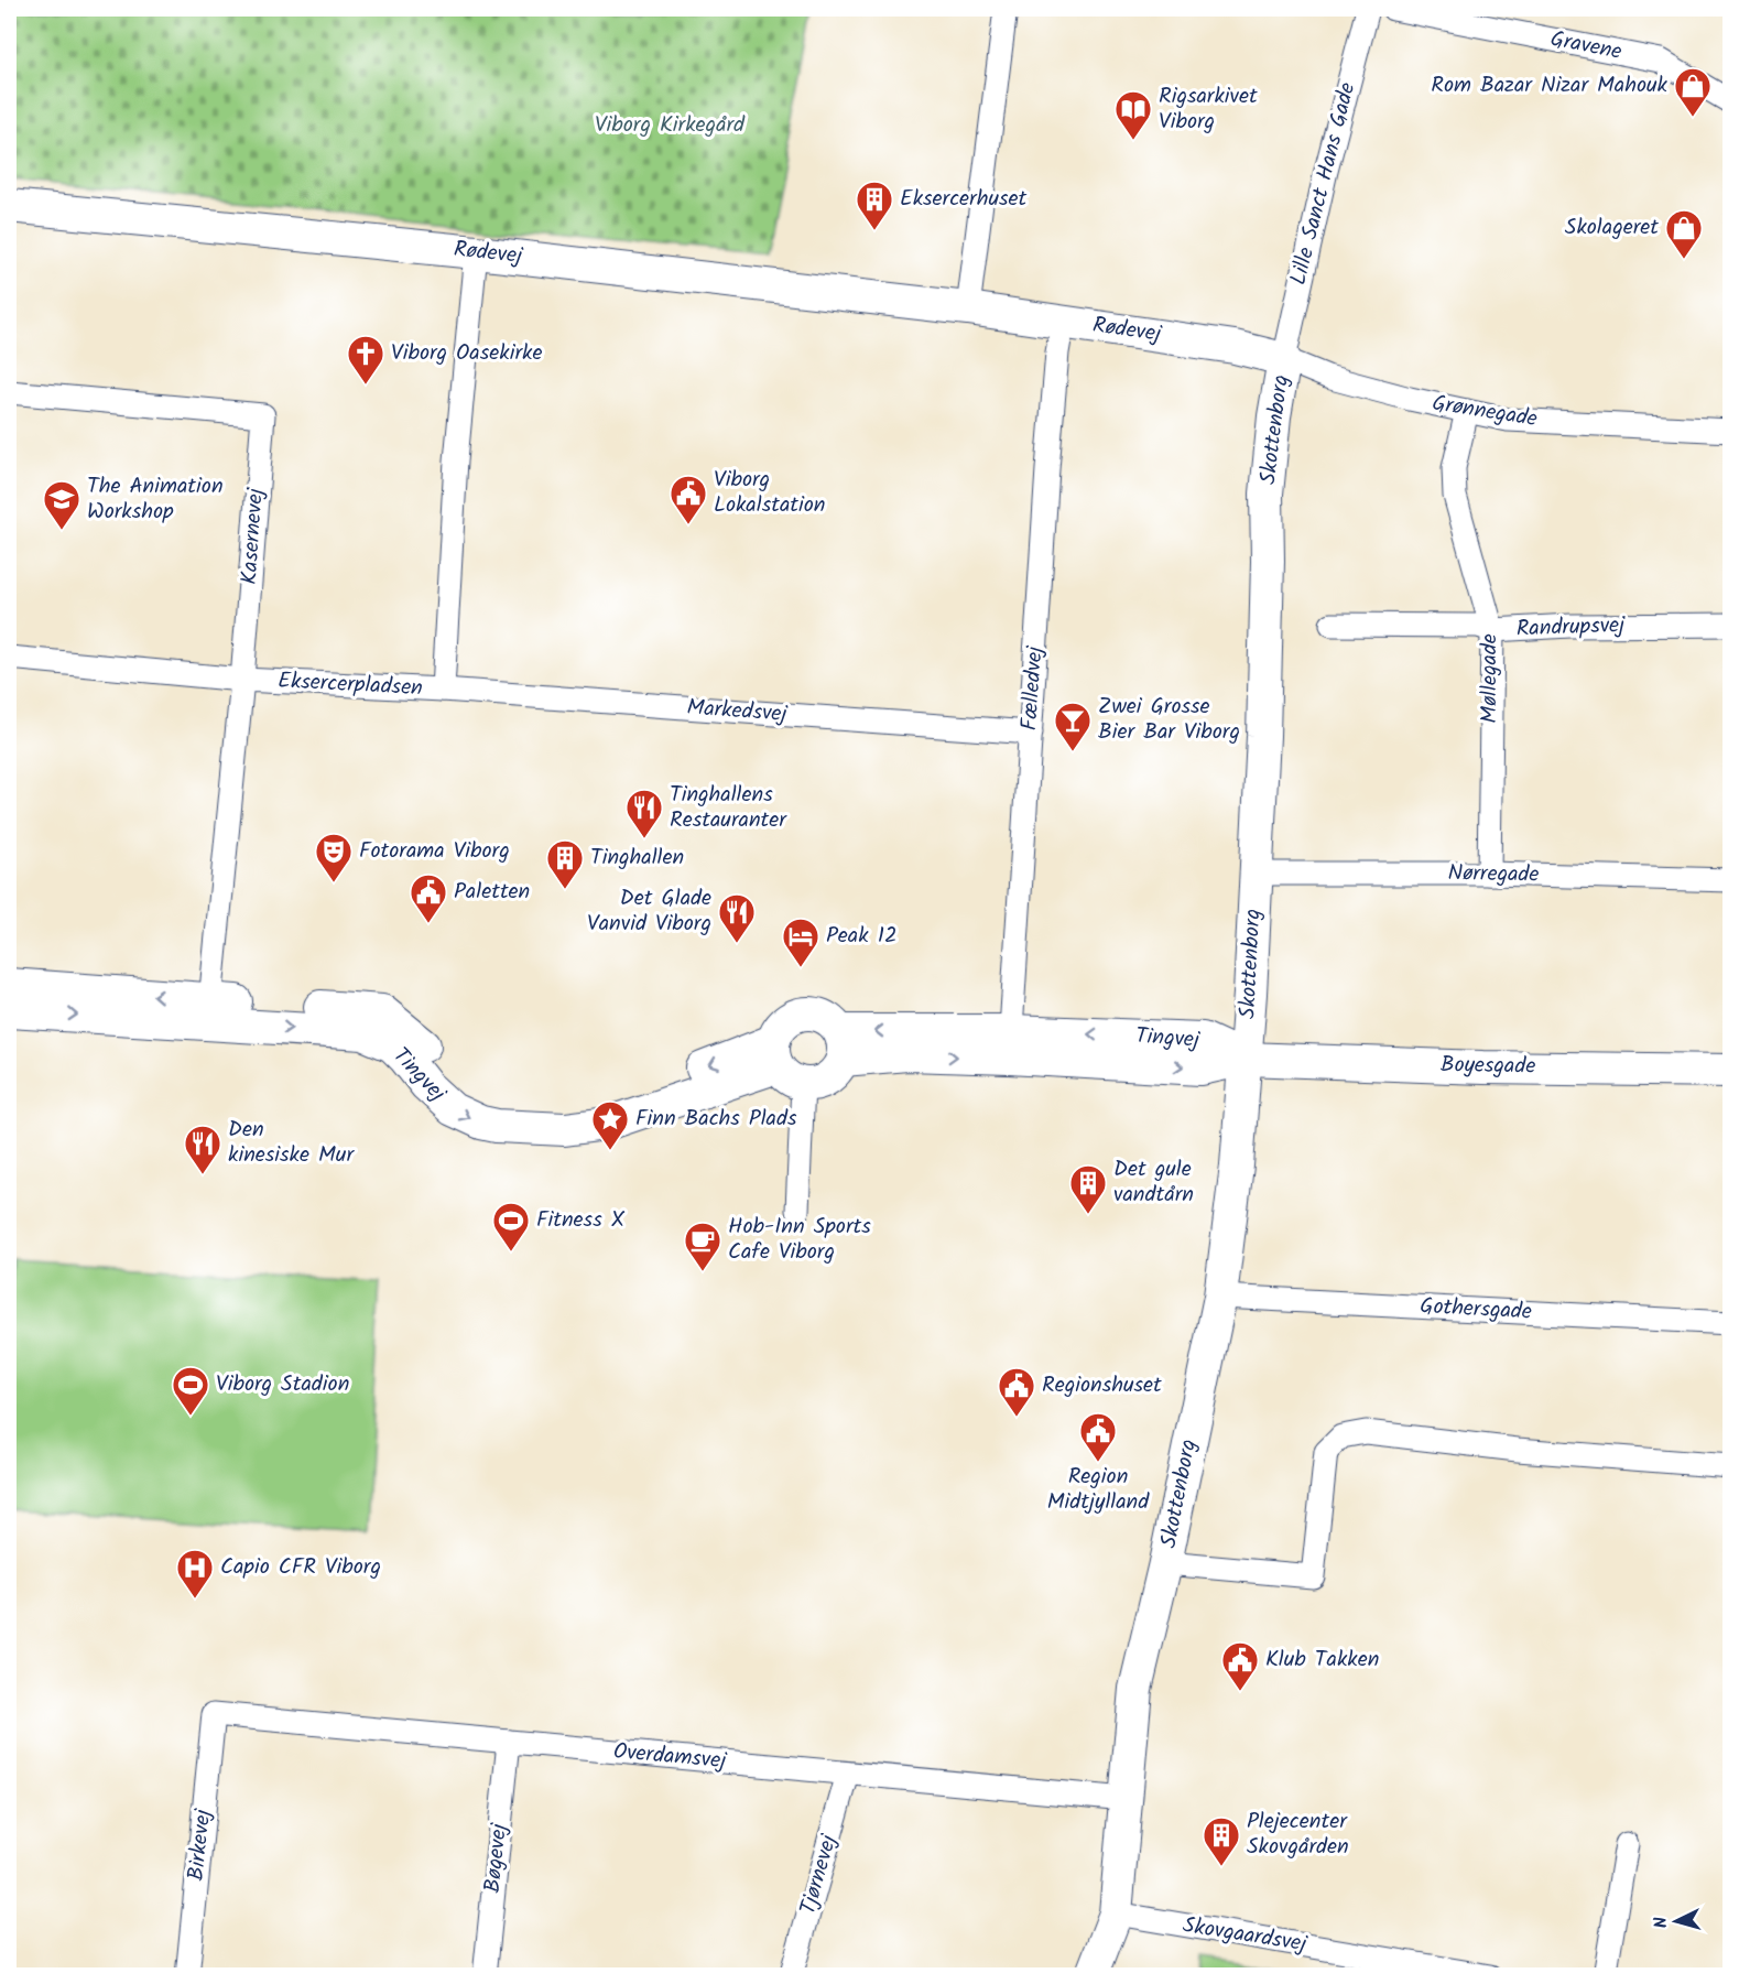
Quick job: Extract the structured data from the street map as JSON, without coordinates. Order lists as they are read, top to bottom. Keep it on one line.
{"streets":{"street":["Gravene","Lille Sanct Hans Gade","Rødevej","Grønnegade","Skottenborg","Kasernevej","Randrupsvej","Møllegade","Eksercerpladsen","Fælledvej","Markedsvej","Nørregade","Tingvej","Boyesgade","Gothersgade","Overdamsvej","Birkevej","Bøgevej","Tjørnevej","Skovgaardsvej"]},"crossings":[["Lille Sanct Hans Gade","Rødevej"],["Lille Sanct Hans Gade","Grønnegade"],["Lille Sanct Hans Gade","Skottenborg"],["Rødevej","Grønnegade"],["Rødevej","Skottenborg"],["Rødevej","Eksercerpladsen"],["Rødevej","Fælledvej"],["Grønnegade","Skottenborg"],["Grønnegade","Møllegade"],["Skottenborg","Nørregade"],["Skottenborg","Tingvej"],["Skottenborg","Boyesgade"],["Skottenborg","Gothersgade"],["Skottenborg","Overdamsvej"],["Skottenborg","Skovgaardsvej"],["Kasernevej","Eksercerpladsen"],["Randrupsvej","Møllegade"],["Møllegade","Nørregade"],["Eksercerpladsen","Markedsvej"],["Fælledvej","Markedsvej"],["Fælledvej","Tingvej"],["Tingvej","Boyesgade"],["Overdamsvej","Birkevej"],["Overdamsvej","Bøgevej"],["Overdamsvej","Tjørnevej"]],"parks":["Viborg Kirkegård"],"places":{"shop":["Rom Bazar Nizar Mahouk","Skolageret"],"library":["Rigsarkivet Viborg"],"building":["Eksercerhuset","Tinghallen","Det gule vandtårn","Plejecenter Skovgården"],"church":["Viborg Oasekirke"],"public building":["Viborg Lokalstation","Paletten","Regionshuset","Region Midtjylland","Klub Takken"],"school or university":["The Animation Workshop"],"bar":["Zwei Grosse Bier Bar Viborg"],"restaurant":["Tinghallens Restauranter","Det Glade Vanvid Viborg","Den kinesiske Mur"],"theatre":["Fotorama Viborg"],"hotel":["Peak 12"],"place":["Finn Bachs Plads"],"sports":["Fitness X","Viborg Stadion"],"cafe":["Hob-Inn Sports Cafe Viborg"],"hospital":["Capio CFR Viborg"]},"north":"left"}
